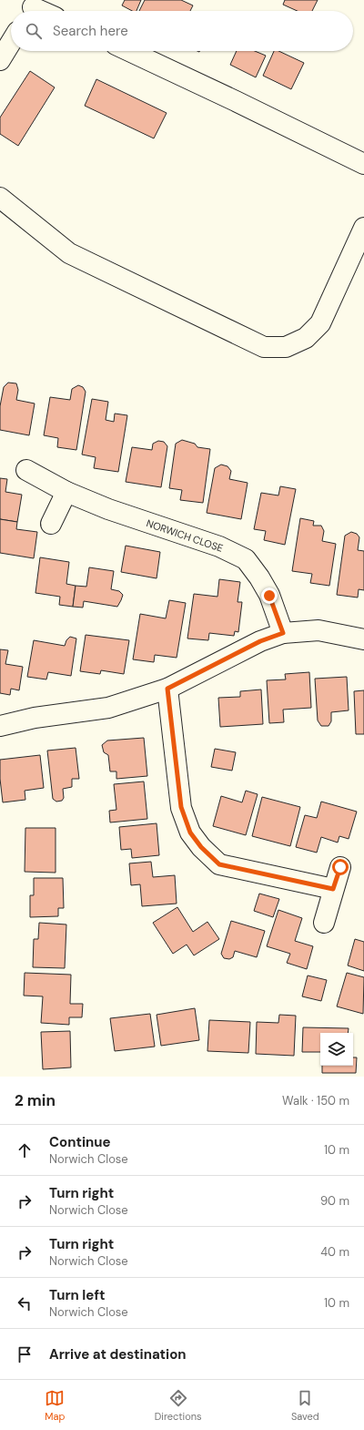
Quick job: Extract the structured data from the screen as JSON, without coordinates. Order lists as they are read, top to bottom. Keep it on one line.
{"streets":{"street":["NORWICH CLOSE"]},"page":{"search":"Search here","heading":["2 min","Walk · 150 m"],"list":[["Continue","Norwich Close","10 m"],["Turn right","Norwich Close","90 m"],["Turn right","Norwich Close","40 m"],["Turn left","Norwich Close","10 m"],"Arrive at destination"],"nav":["Map","Directions","Saved"]}}
